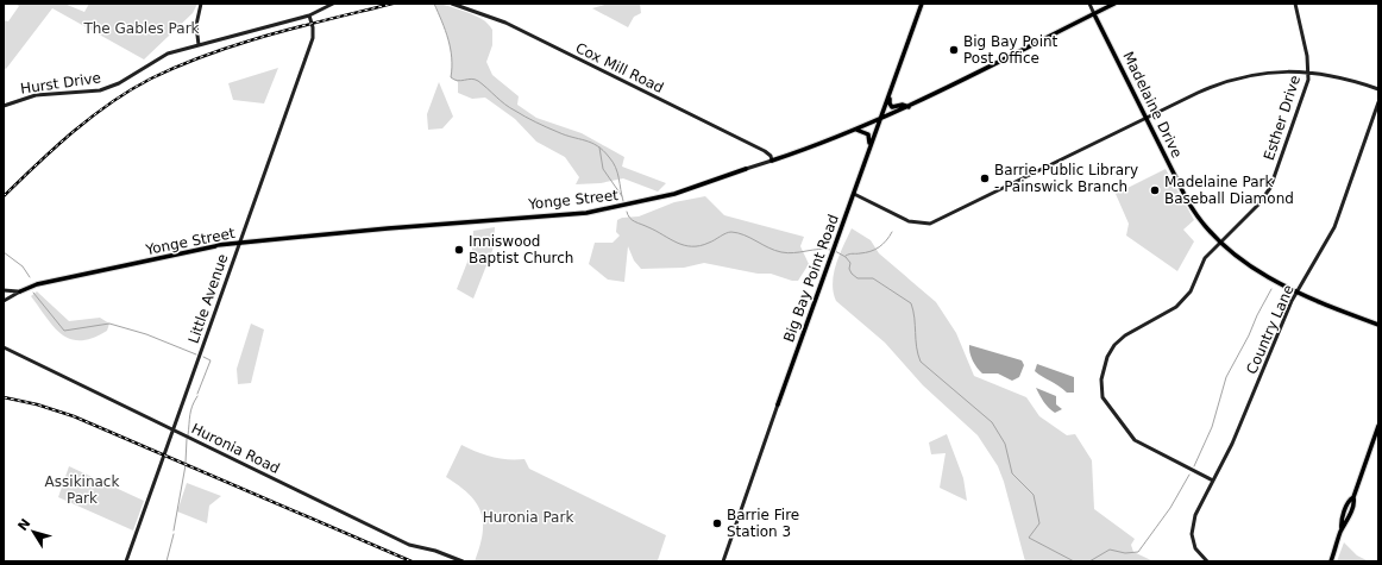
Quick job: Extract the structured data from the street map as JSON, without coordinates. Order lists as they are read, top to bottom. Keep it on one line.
{"streets":{"main road":["Madelaine Drive","Yonge Street","Big Bay Point Road"],"street":["Cox Mill Road","Hurst Drive","Esther Drive","Little Avenue","Country Lane","Huronia Road"]},"crossings":[["Cox Mill Road","Yonge Street"],["Hurst Drive","Little Avenue"],["Madelaine Drive","Esther Drive"],["Madelaine Drive","Yonge Street"],["Madelaine Drive","Country Lane"],["Esther Drive","Country Lane"],["Yonge Street","Big Bay Point Road"],["Yonge Street","Little Avenue"],["Little Avenue","Huronia Road"]],"parks":["The Gables Park","Assikinack Park","Huronia Park"],"places":["Big Bay Point Post Office","Barrie Public Library - Painswick Branch","Madelaine Park Baseball Diamond","Inniswood Baptist Church","Barrie Fire Station 3"],"north":"top left"}
